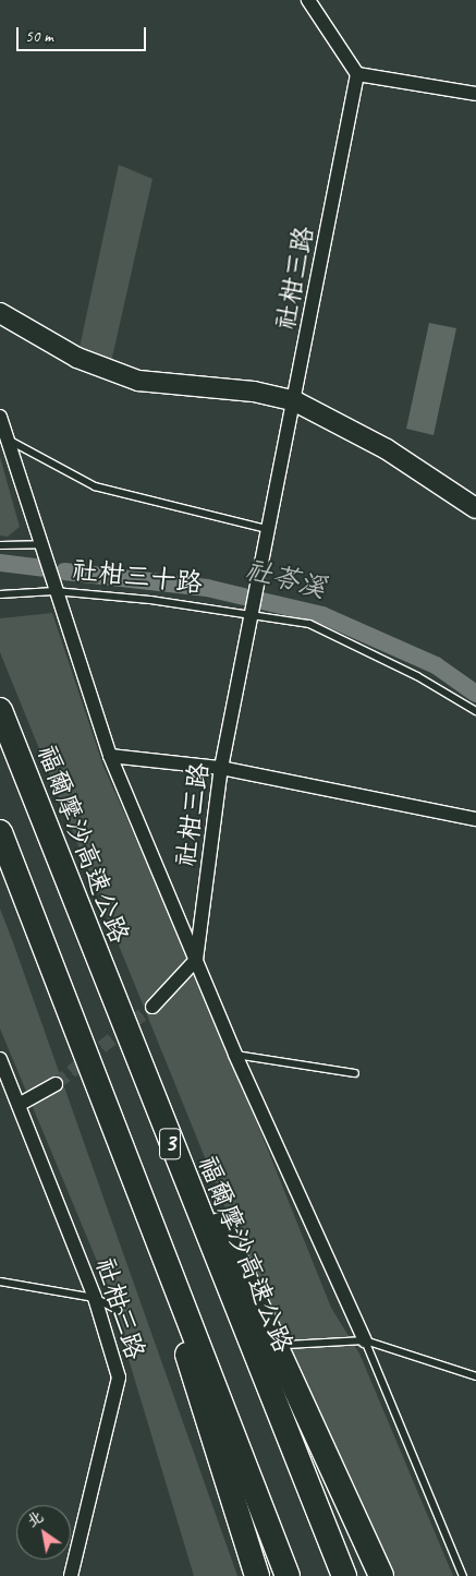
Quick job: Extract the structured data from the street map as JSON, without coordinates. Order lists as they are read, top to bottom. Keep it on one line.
{"streets":{"highway":["福爾摩沙高速公路","3"],"street":["社柑三路"],"lane":["社柑三十路"]},"crossings":[["社柑三路","社柑三十路"]],"water":["社苓溪"],"scale_bar":"50 m","north":"top left"}
